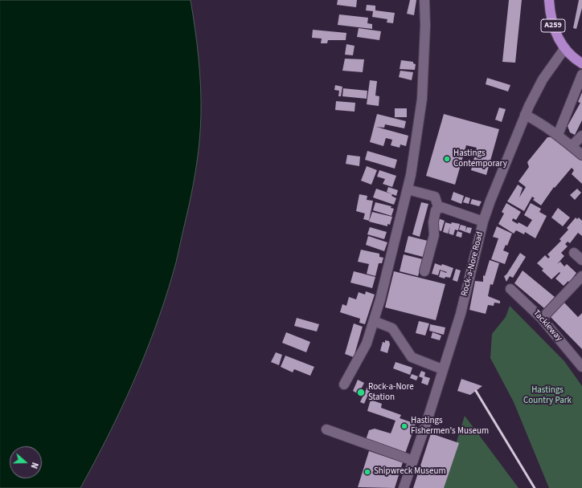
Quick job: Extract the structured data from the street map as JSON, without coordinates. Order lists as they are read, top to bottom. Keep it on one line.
{"streets":{"highway":["A259"],"street":["Rock-a-Nore Road","Tackleway"]},"crossings":[["A259","Rock-a-Nore Road"]],"parks":["Hastings Country Park"],"places":["Hastings Contemporary","Rock-a-Nore Station","Hastings Fishermen's Museum","Shipwreck Museum"],"north":"right"}
